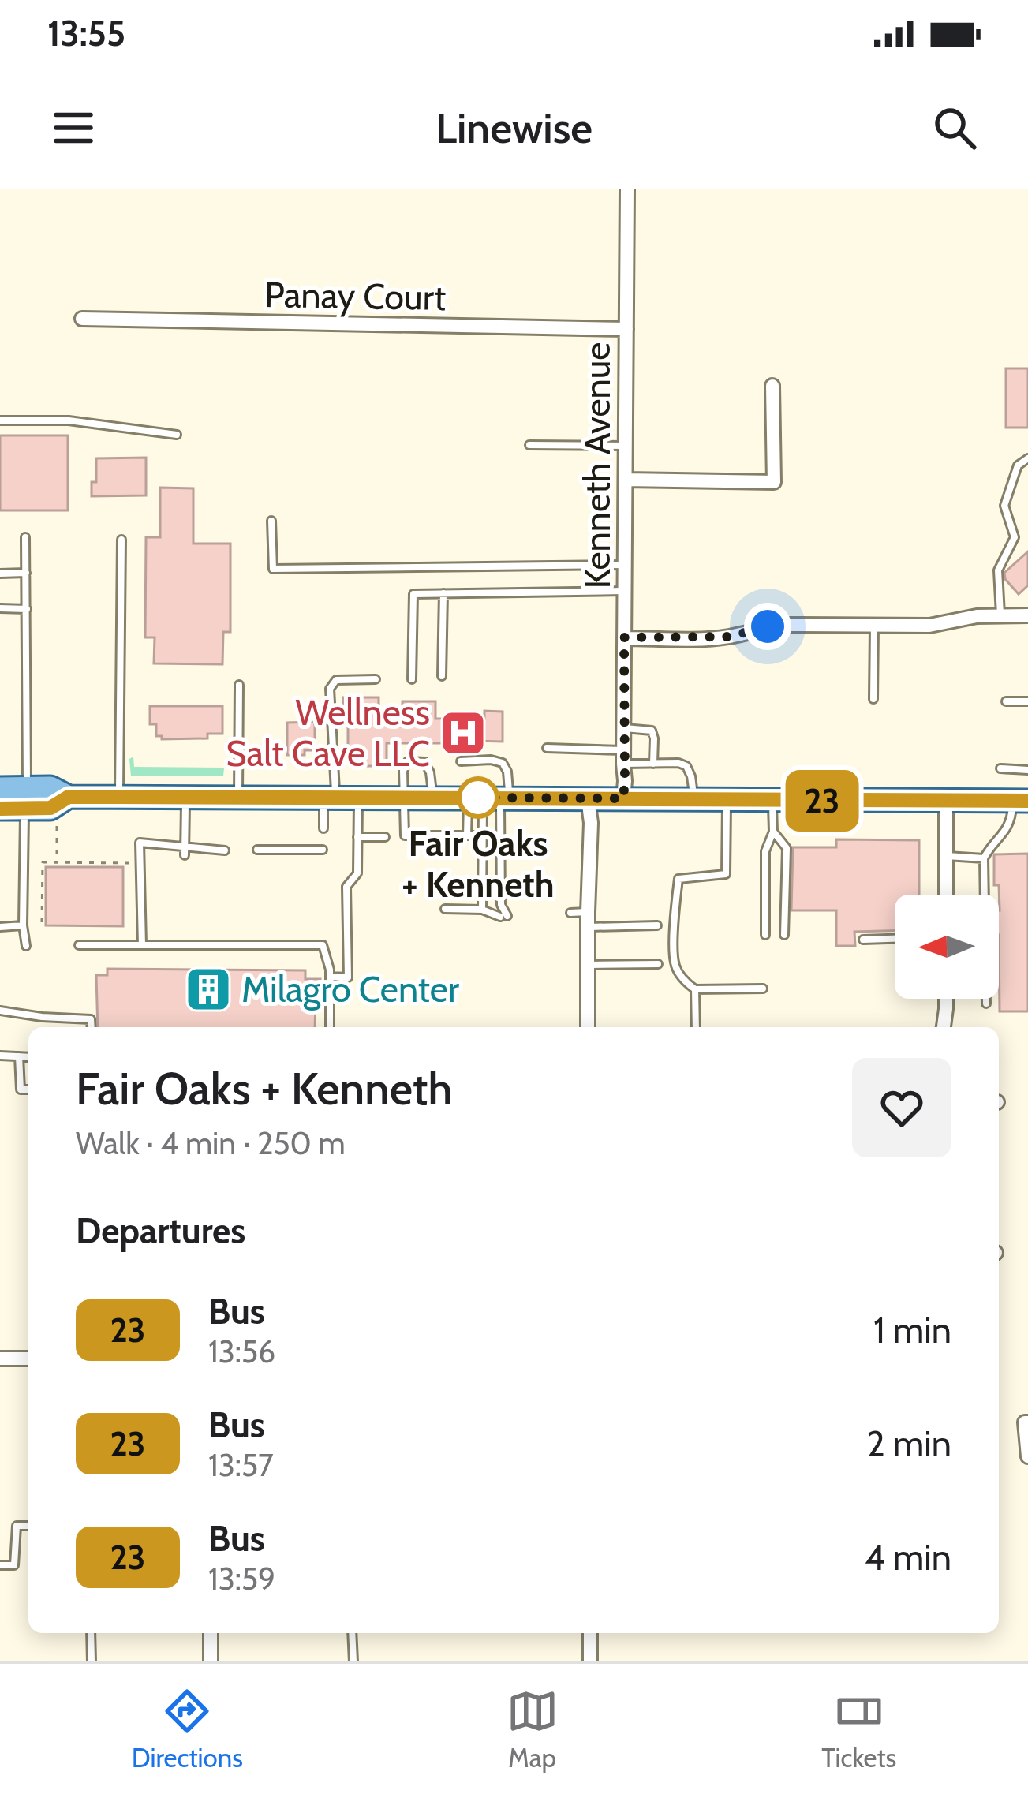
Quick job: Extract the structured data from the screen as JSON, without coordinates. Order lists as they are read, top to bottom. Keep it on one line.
{"streets":{"street":["Panay Court","Kenneth Avenue"]},"crossings":[["Panay Court","Kenneth Avenue"]],"places":{"hospital":["Wellness Salt Cave LLC"],"other":["Fair Oaks + Kenneth"],"building":["Milagro Center"]},"lines":["bus line 23"],"north":"left","page":{"status":"13:55","header":"Linewise","on_map":"23","heading":[["Fair Oaks + Kenneth","Walk · 4 min · 250 m"],"Departures"],"list":[{"mark":"23","name":"Bus","note":"13:56","value":"1 min"},{"mark":"23","name":"Bus","note":"13:57","value":"2 min"},{"mark":"23","name":"Bus","note":"13:59","value":"4 min"}],"tabs":["Directions","Map","Tickets"]}}
